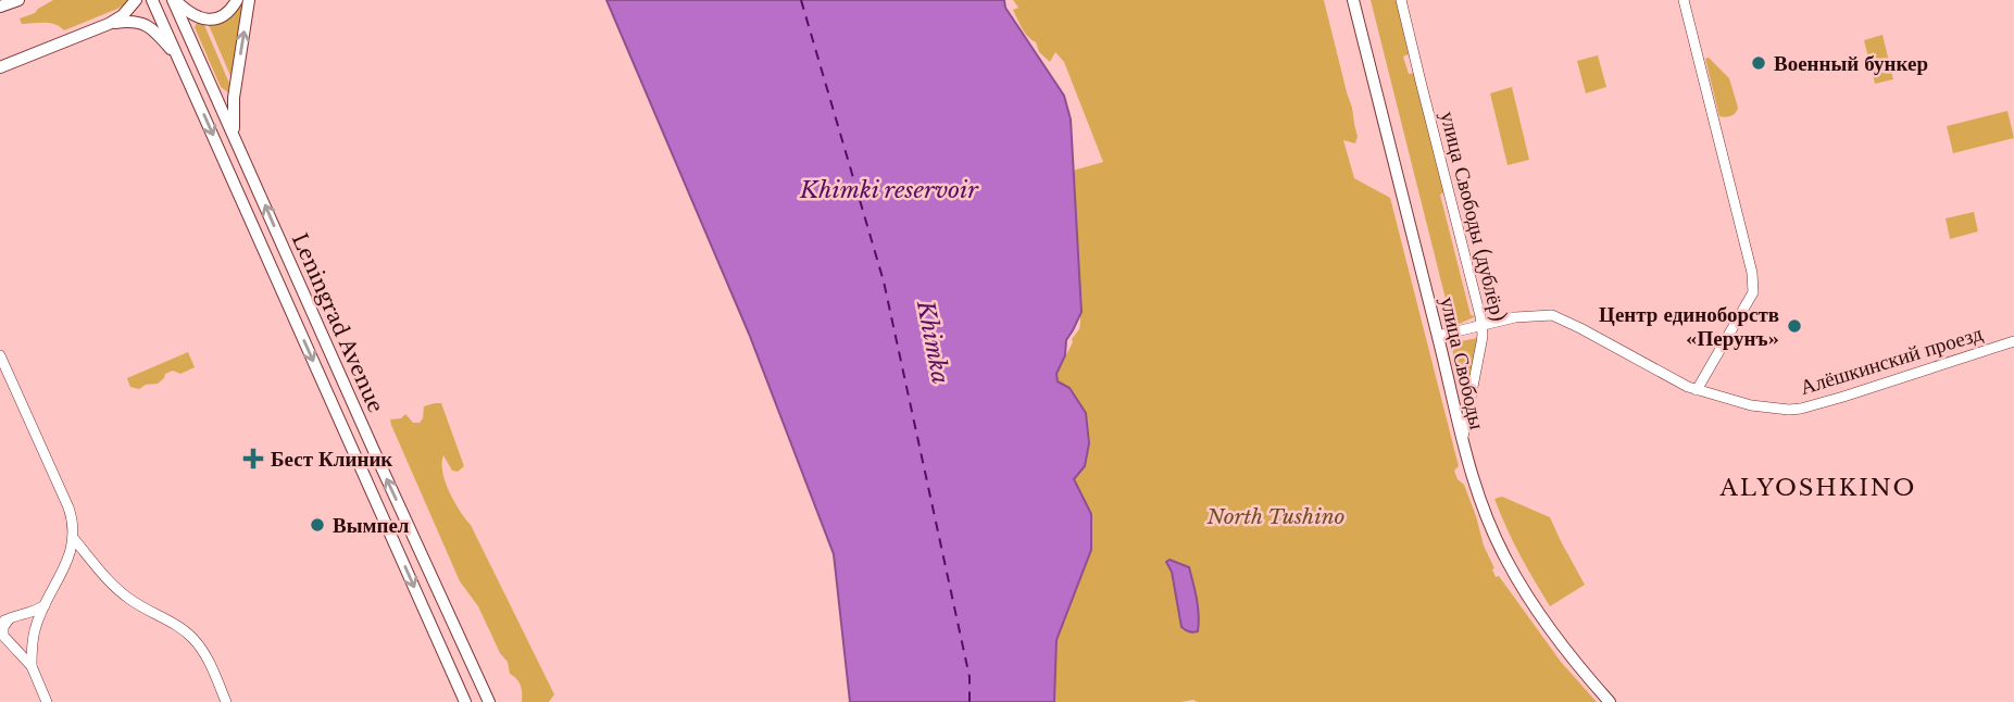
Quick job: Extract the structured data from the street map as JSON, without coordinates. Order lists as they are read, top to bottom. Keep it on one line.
{"streets":{"main road":["Leningrad Avenue","улица Свободы"],"street":["улица Свободы (дублёр)","Алёшкинский проезд"]},"crossings":[["улица Свободы (дублёр)","Алёшкинский проезд"],["улица Свободы (дублёр)","улица Свободы"],["Алёшкинский проезд","улица Свободы"]],"districts":["ALYOSHKINO"],"water":["Khimki reservoir","Khimka"],"parks":["North Tushino"],"places":{"other":["Военный бункер","Центр единоборств «Перунъ»","Вымпел"],"health":["Бест Клиник"]}}
